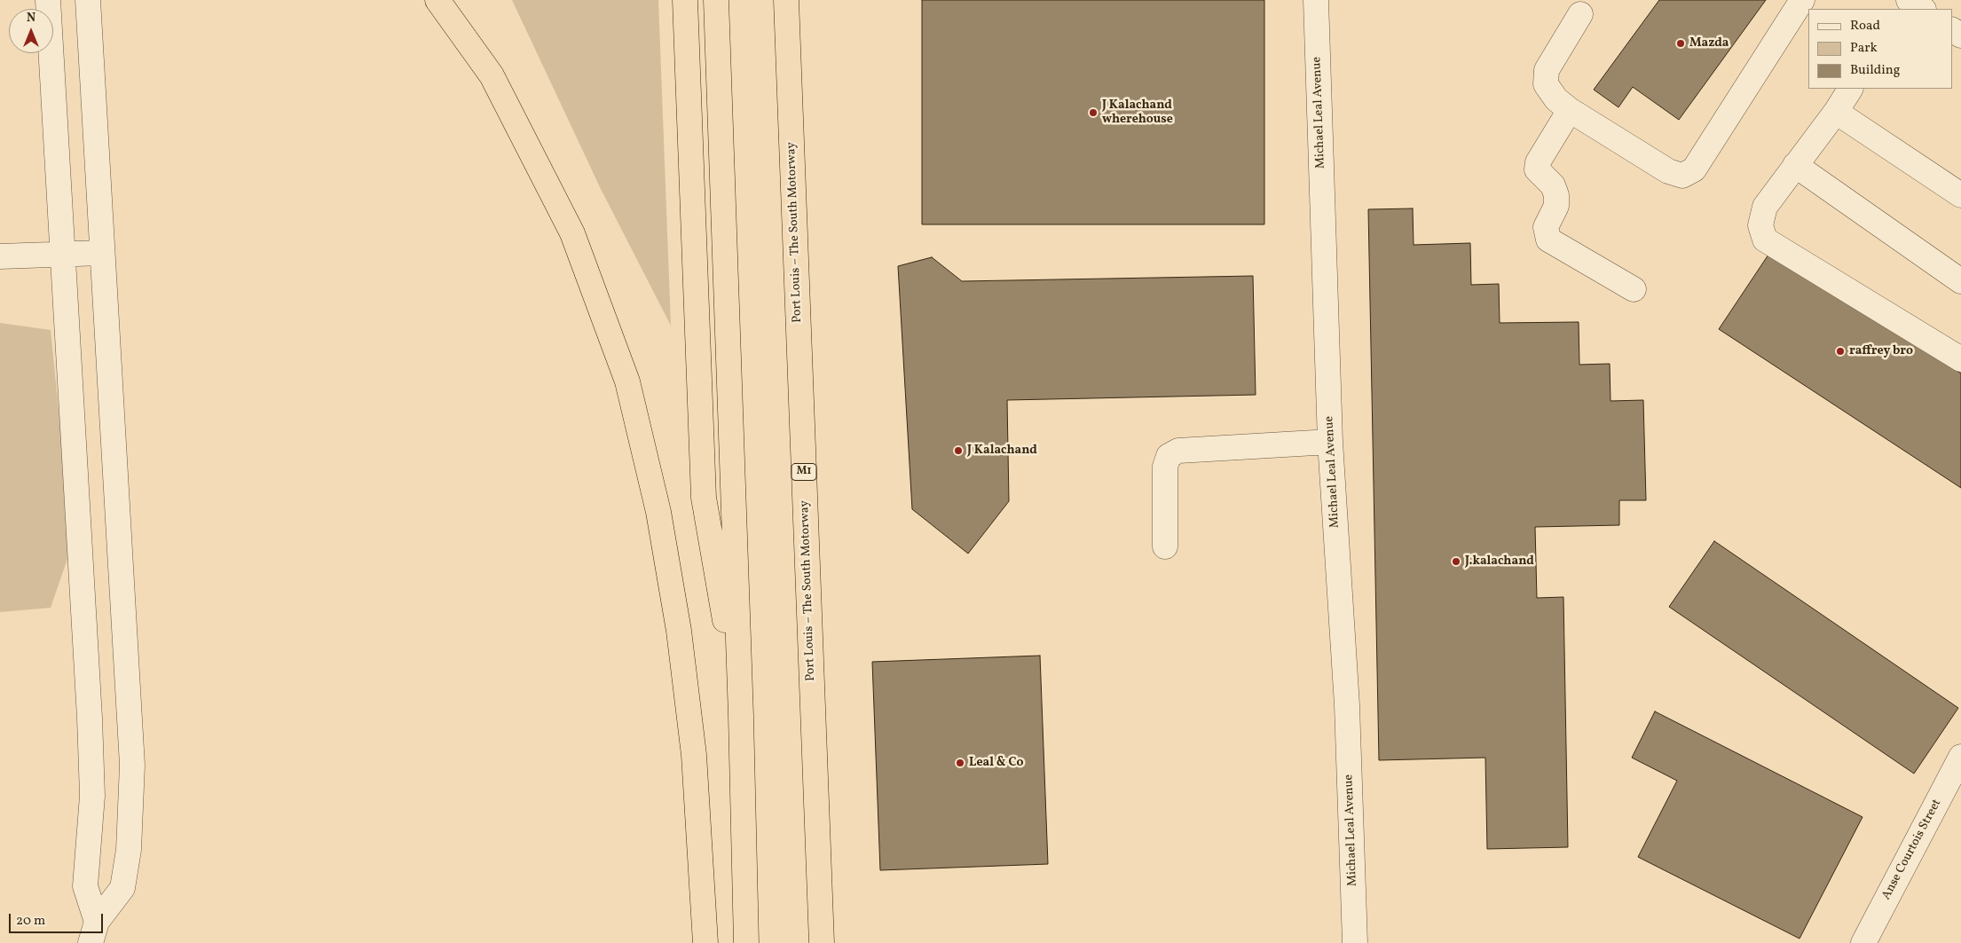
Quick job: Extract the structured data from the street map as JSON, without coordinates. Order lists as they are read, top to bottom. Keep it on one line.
{"streets":{"highway":["Port Louis – The South Motorway","M1"],"street":["Michael Leal Avenue","Anse Courtois Street"]},"places":["Mazda","J Kalachand wherehouse","raffrey bro","J Kalachand","J.kalachand","Leal & Co"],"legend":["Road","Park","Building"],"scale_bar":"20 m","north":"top"}
